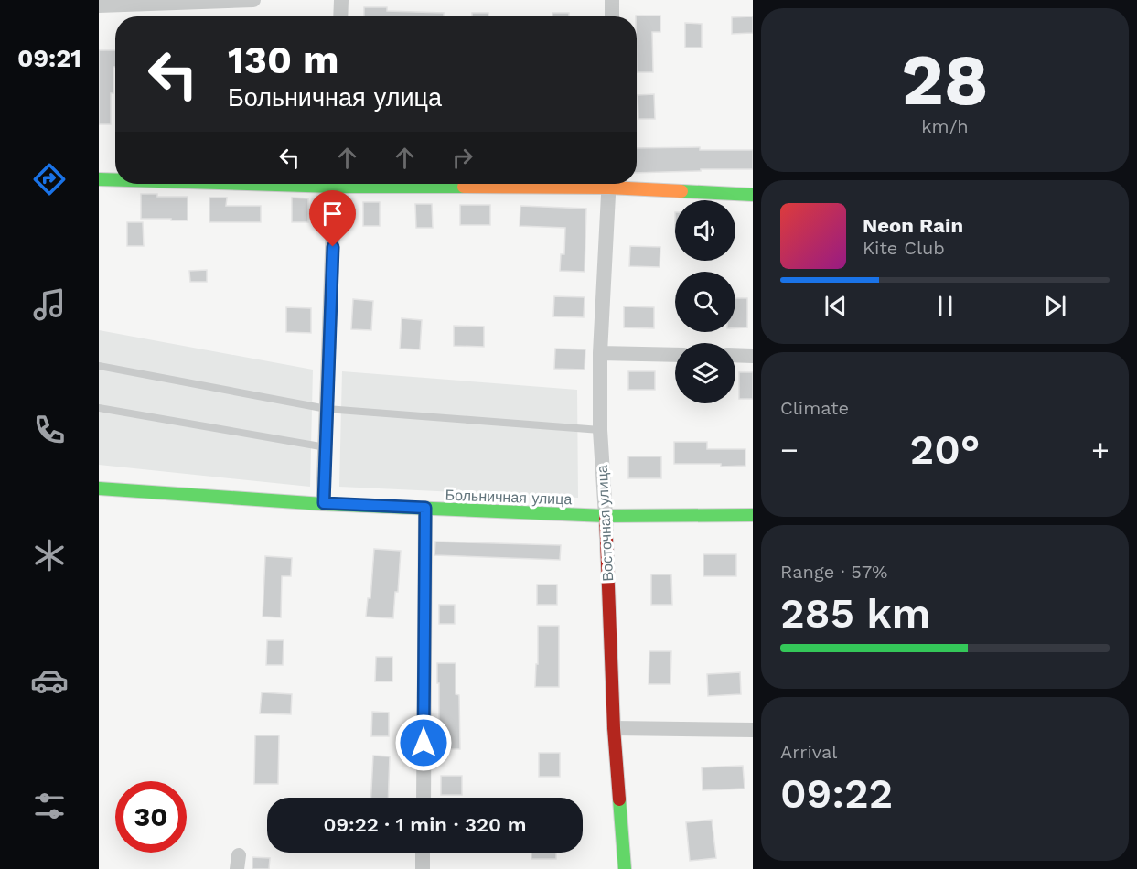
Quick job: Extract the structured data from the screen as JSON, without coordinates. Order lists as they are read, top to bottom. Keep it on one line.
{"streets":{"street":["Больничная улица","Восточная улица"]},"crossings":[["Больничная улица","Восточная улица"]],"page":{"tabs":"09:21","tile":[["28","km/h"],"Climate",["Range · 57%","285 km"],["Arrival","09:22"]],"turn":["130 m","Больничная улица"],"song":["Neon Rain","Kite Club"],"heat":["−","20°","+"],"limit":"30","trip":"09:22 · 1 min · 320 m"}}
